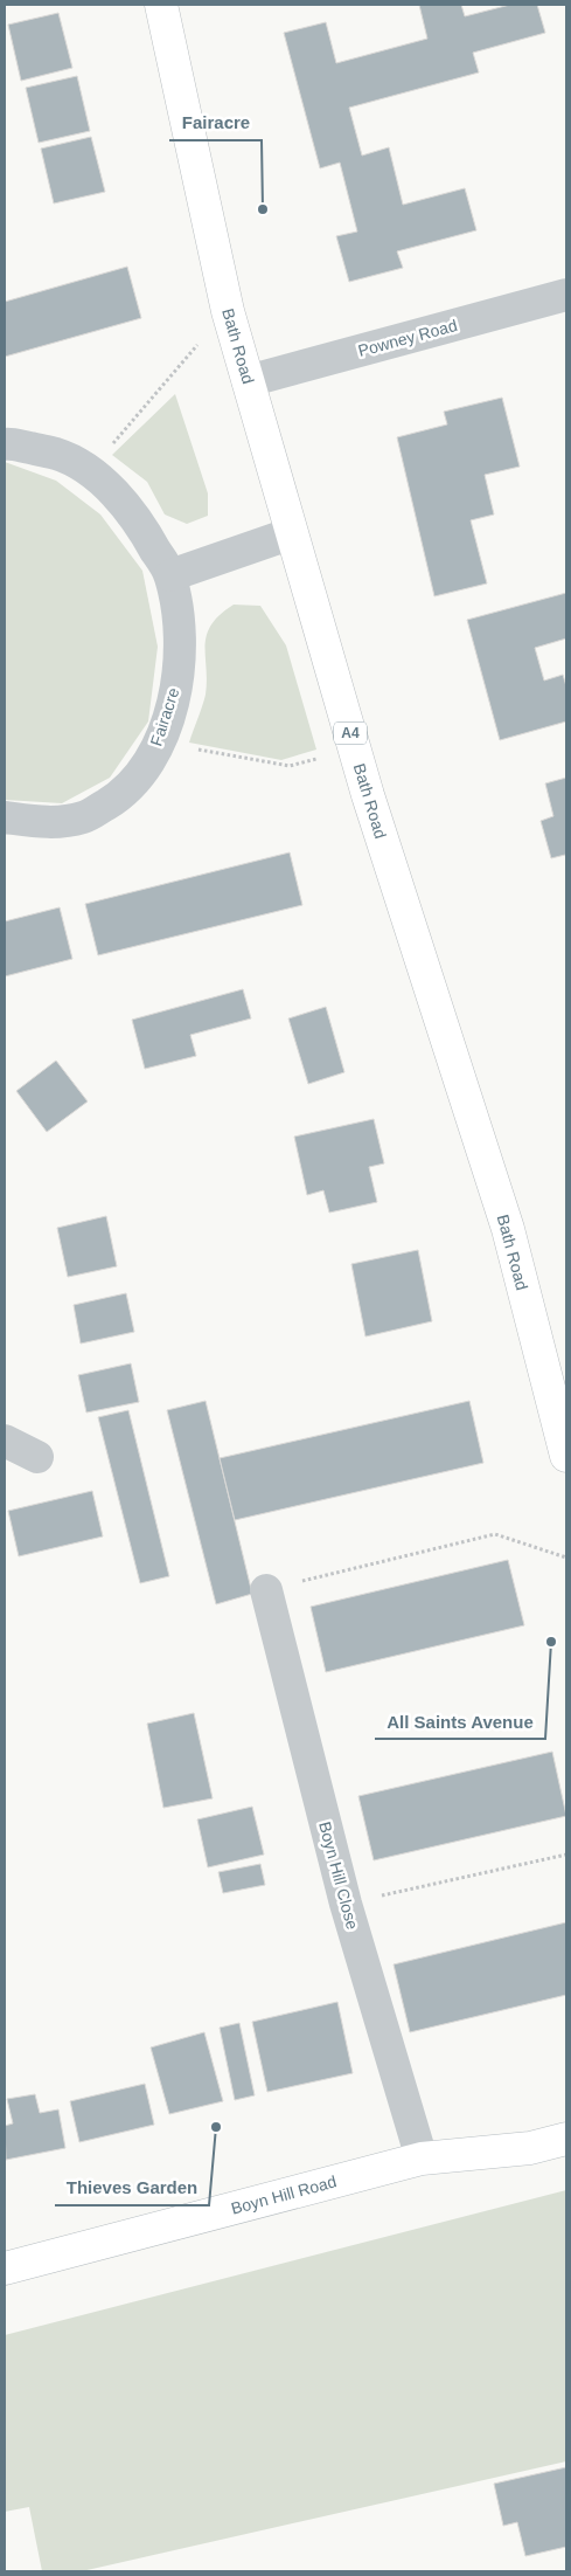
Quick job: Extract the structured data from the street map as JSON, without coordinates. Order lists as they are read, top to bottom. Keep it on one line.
{"streets":{"main road":["Bath Road","A4","Boyn Hill Road"],"street":["Powney Road","Fairacre","Boyn Hill Close"]},"crossings":[["Powney Road","Bath Road"],["Boyn Hill Close","Boyn Hill Road"]],"places":["Fairacre","All Saints Avenue","Thieves Garden"]}
